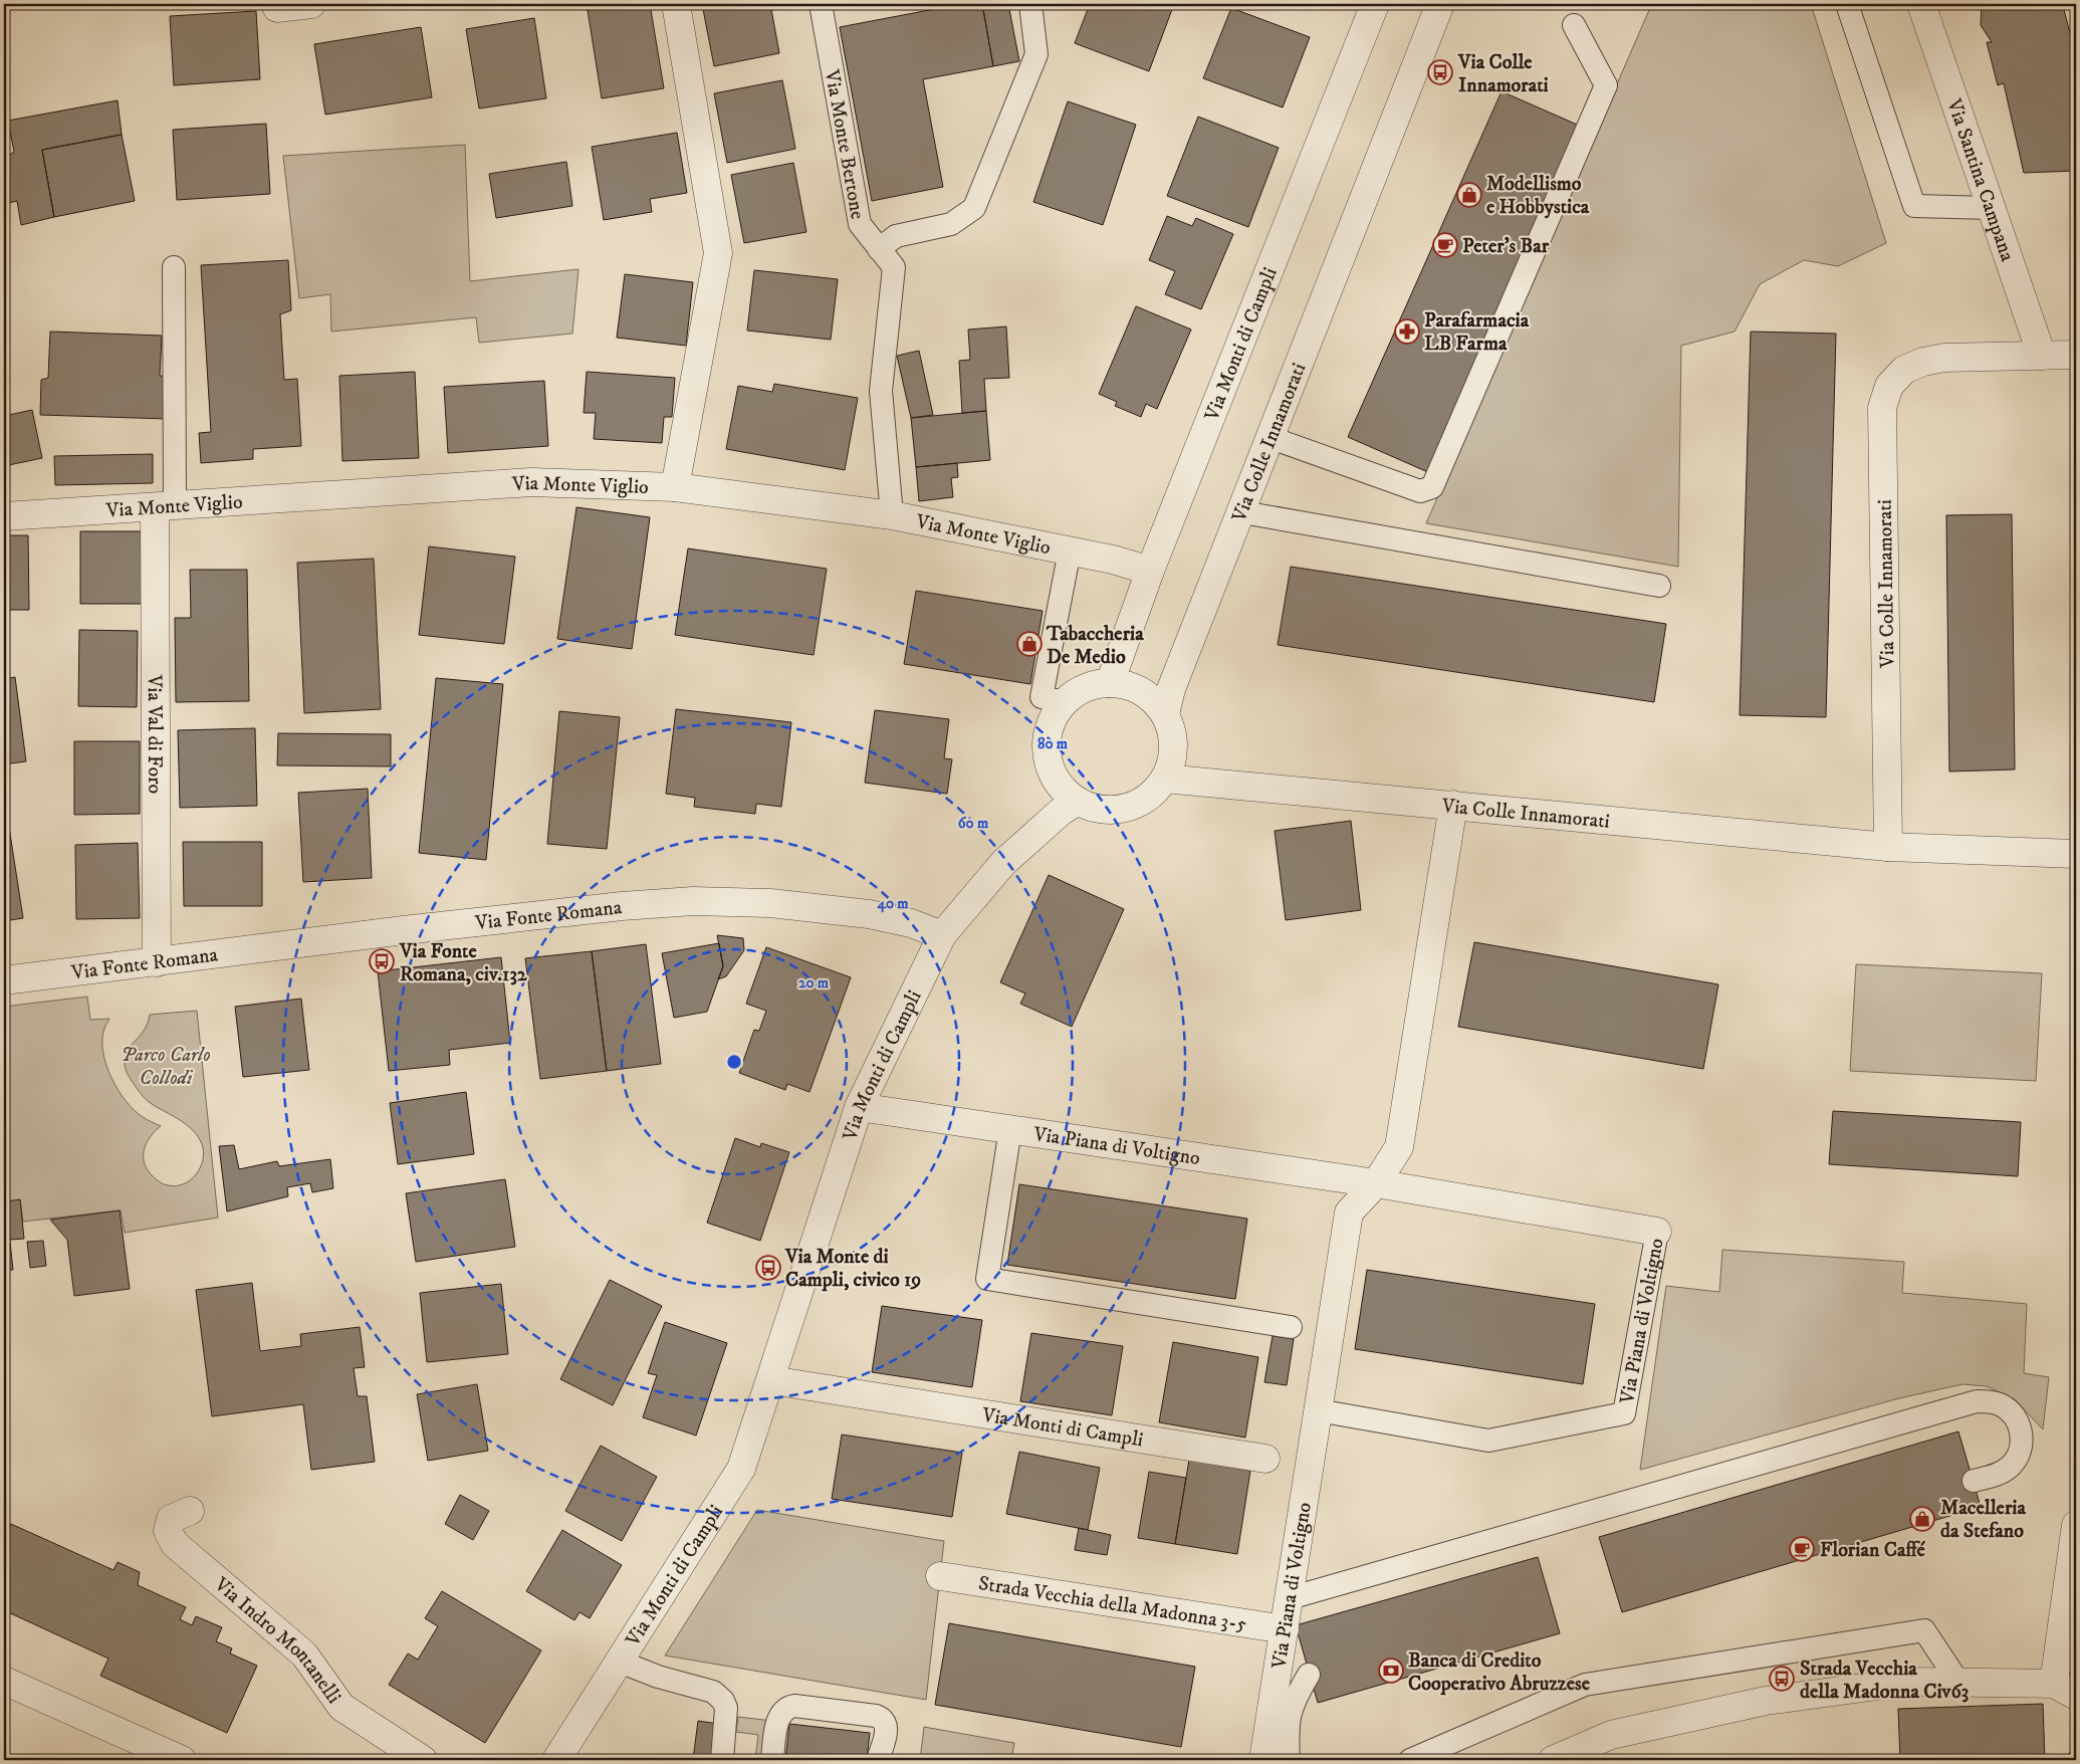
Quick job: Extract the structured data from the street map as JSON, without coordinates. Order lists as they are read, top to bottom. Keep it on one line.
{"streets":{"street":["Via Santina Campana","Via Monti di Campli","Via Colle Innamorati","Via Monte Viglio","Via Val di Foro","Via Fonte Romana","Via Piana di Voltigno","Strada Vecchia della Madonna 3-5","Via Indro Montanelli"],"lane":["Via Monte Bertone"]},"crossings":[["Via Monte Bertone","Via Monte Viglio"],["Via Santina Campana","Via Colle Innamorati"],["Via Monti di Campli","Via Colle Innamorati"],["Via Monti di Campli","Via Monte Viglio"],["Via Monti di Campli","Via Fonte Romana"],["Via Monti di Campli","Via Piana di Voltigno"],["Via Colle Innamorati","Via Piana di Voltigno"],["Via Monte Viglio","Via Val di Foro"],["Via Val di Foro","Via Fonte Romana"],["Via Piana di Voltigno","Strada Vecchia della Madonna 3-5"]],"parks":["Parco Carlo Collodi"],"places":{"bus stop":["Via Colle Innamorati","Via Fonte Romana, civ.132","Via Monte di Campli, civico 19","Strada Vecchia della Madonna Civ63"],"shop":["Modellismo e Hobbystica","Tabaccheria De Medio","Macelleria da Stefano"],"cafe":["Peter's Bar","Florian Caffé"],"pharmacy":["Parafarmacia LB Farma"],"bank":["Banca di Credito Cooperativo Abruzzese"]},"rings":["80 m","60 m","40 m","20 m"]}
